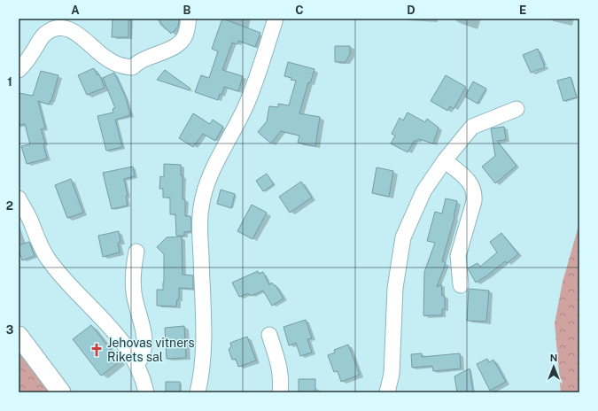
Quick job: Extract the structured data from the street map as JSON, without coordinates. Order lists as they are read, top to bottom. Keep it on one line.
{"places":{"church":["Jehovas vitners Rikets sal"]},"north":"top","grid":{"columns":["A","B","C","D","E"],"rows":["1","2","3"]}}
